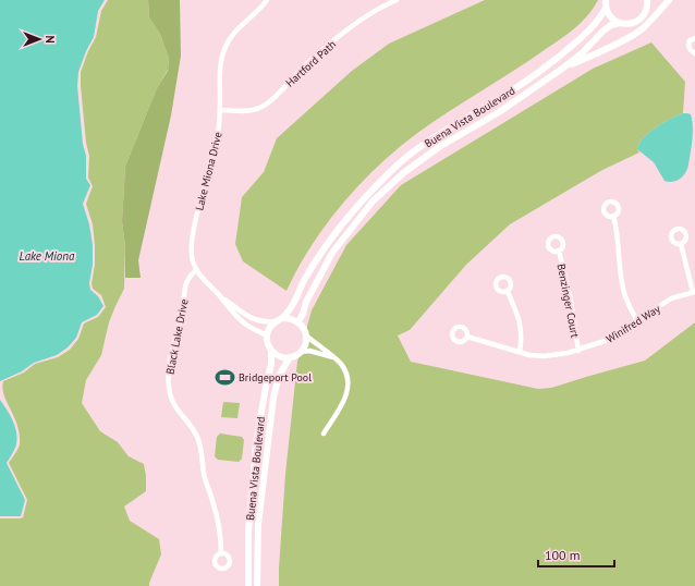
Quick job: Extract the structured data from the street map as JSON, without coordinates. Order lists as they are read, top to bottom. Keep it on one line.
{"streets":{"main road":["Buena Vista Boulevard"],"street":["Hartford Path","Lake Miona Drive","Benzinger Court","Winifred Way","Black Lake Drive"]},"crossings":[["Hartford Path","Lake Miona Drive"],["Lake Miona Drive","Black Lake Drive"],["Benzinger Court","Winifred Way"]],"water":["Lake Miona"],"places":{"sports":["Bridgeport Pool"]},"scale_bar":"100 m","north":"right"}
